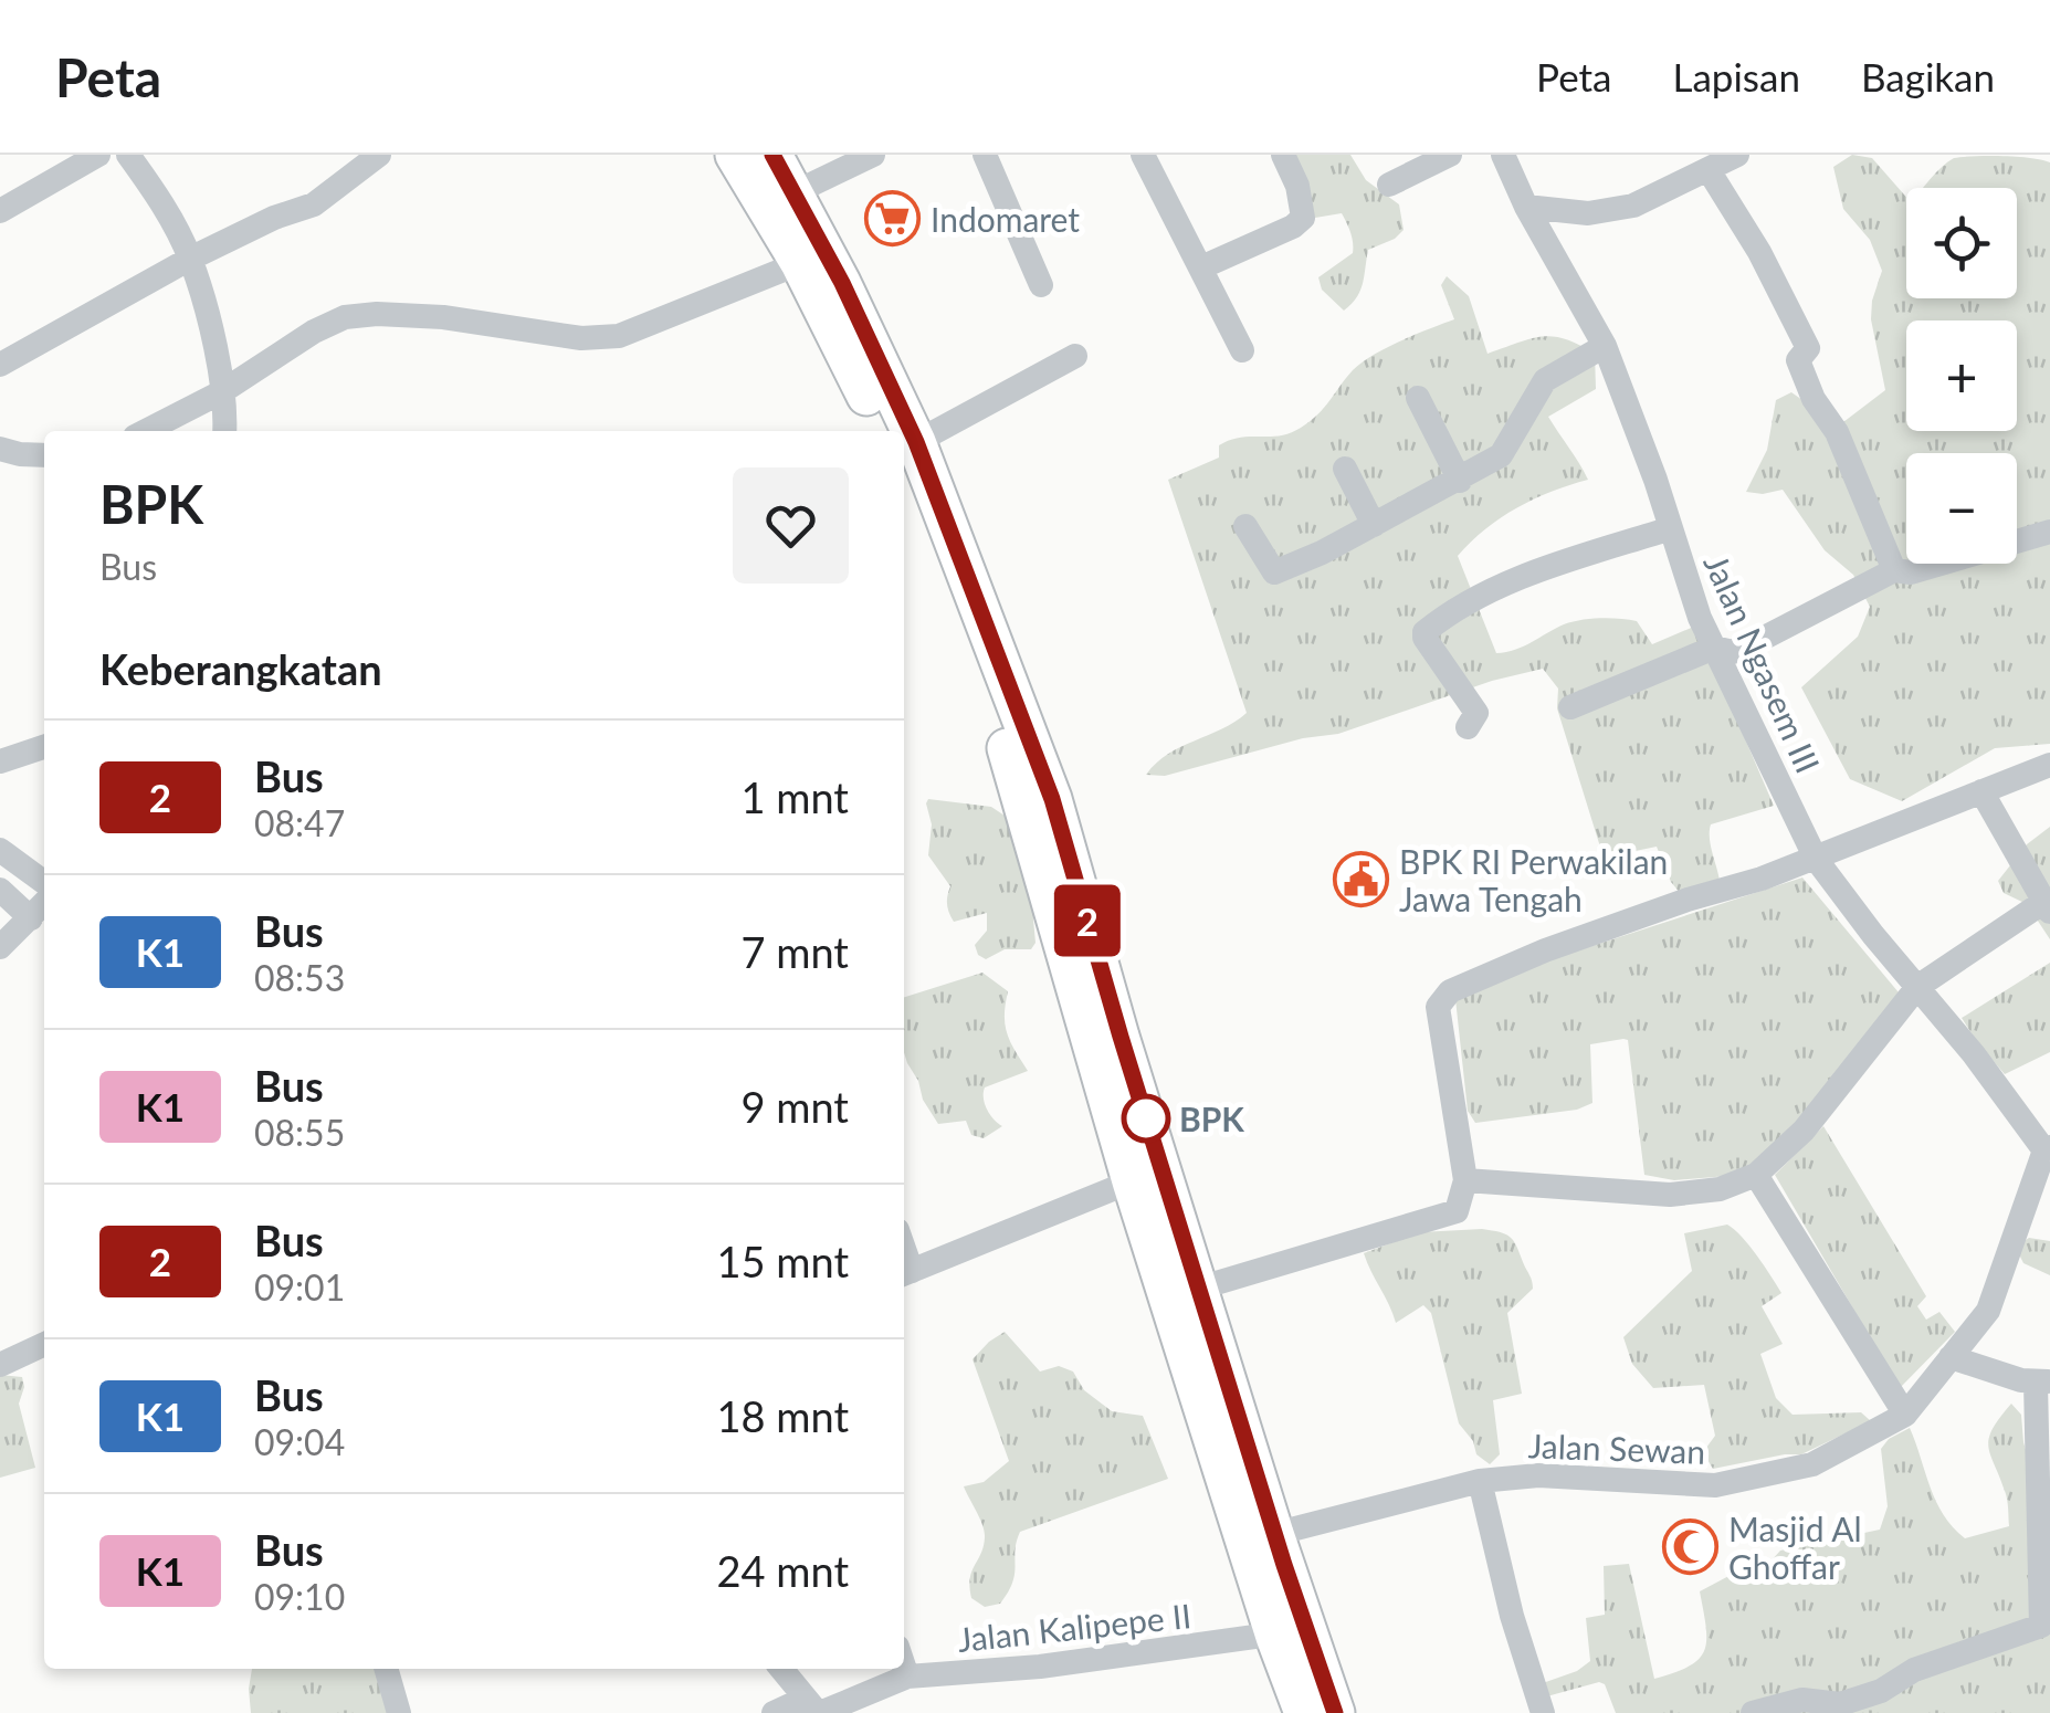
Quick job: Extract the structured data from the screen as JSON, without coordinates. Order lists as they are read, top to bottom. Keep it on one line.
{"streets":{"street":["Jalan Ngasem III","Jalan Sewan","Jalan Kalipepe II"]},"crossings":[["Jalan Ngasem III","Jalan Sewan"]],"places":{"supermarket":["Indomaret"],"public building":["BPK RI Perwakilan Jawa Tengah"],"other":["BPK"],"mosque":["Masjid Al Ghoffar"]},"lines":["bus line 2"],"page":{"header":"Peta","nav":["Peta","Lapisan","Bagikan"],"on_map":"2","map_buttons":["+","−"],"heading":[["BPK","Bus"],"Keberangkatan"],"list":[{"mark":"2","name":"Bus","note":"08:47","value":"1 mnt"},{"mark":"K1","name":"Bus","note":"08:53","value":"7 mnt"},{"mark":"K1","name":"Bus","note":"08:55","value":"9 mnt"},{"mark":"2","name":"Bus","note":"09:01","value":"15 mnt"},{"mark":"K1","name":"Bus","note":"09:04","value":"18 mnt"},{"mark":"K1","name":"Bus","note":"09:10","value":"24 mnt"}]}}
